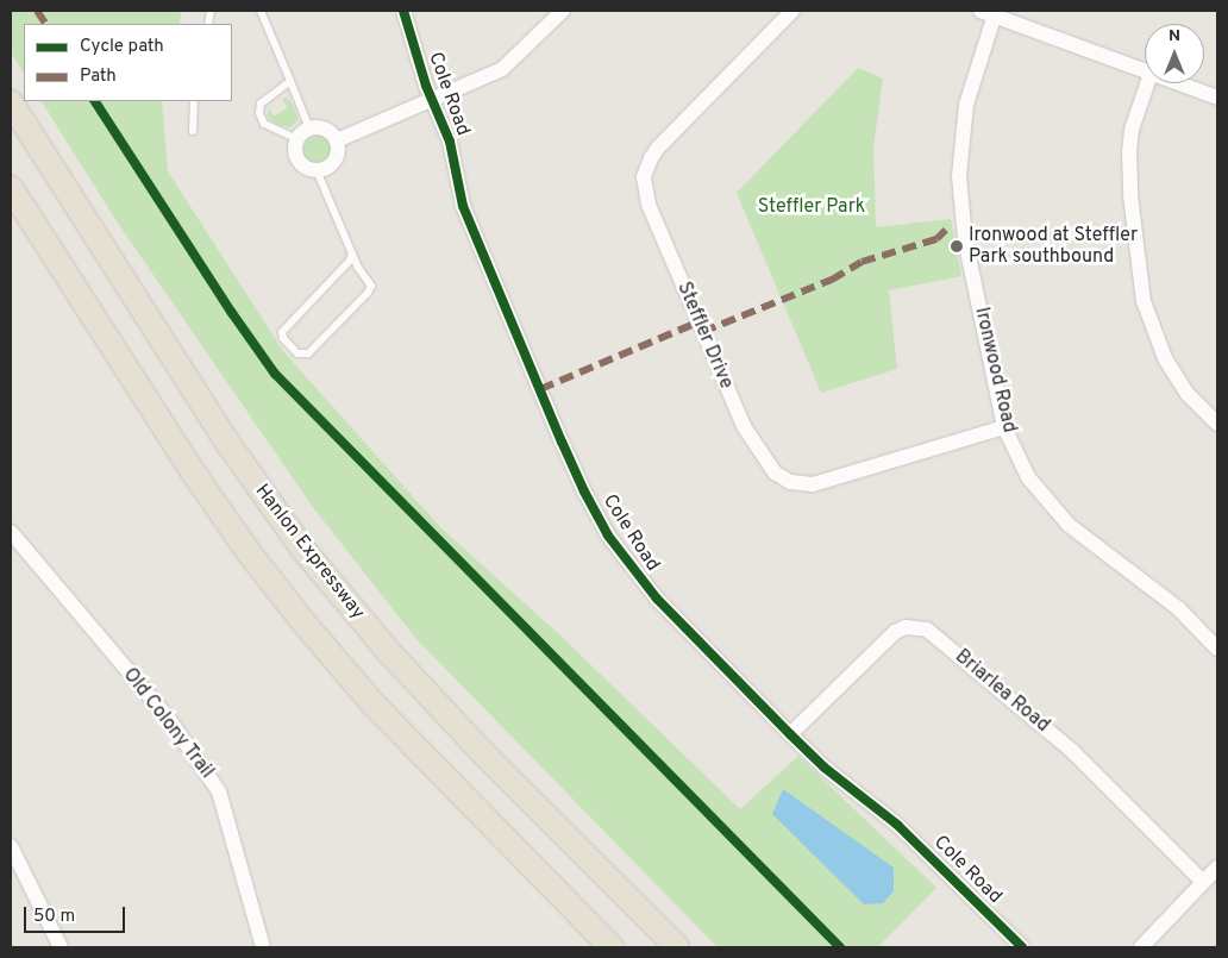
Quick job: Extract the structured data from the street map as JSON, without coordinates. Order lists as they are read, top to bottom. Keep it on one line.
{"streets":{"highway":["Hanlon Expressway"],"street":["Cole Road","Steffler Drive","Ironwood Road","Briarlea Road","Old Colony Trail"]},"crossings":[["Cole Road","Briarlea Road"],["Steffler Drive","Ironwood Road"]],"parks":["Steffler Park"],"places":["Ironwood at Steffler Park southbound"],"legend":["Cycle path","Path"],"scale_bar":"50 m","north":"top"}
